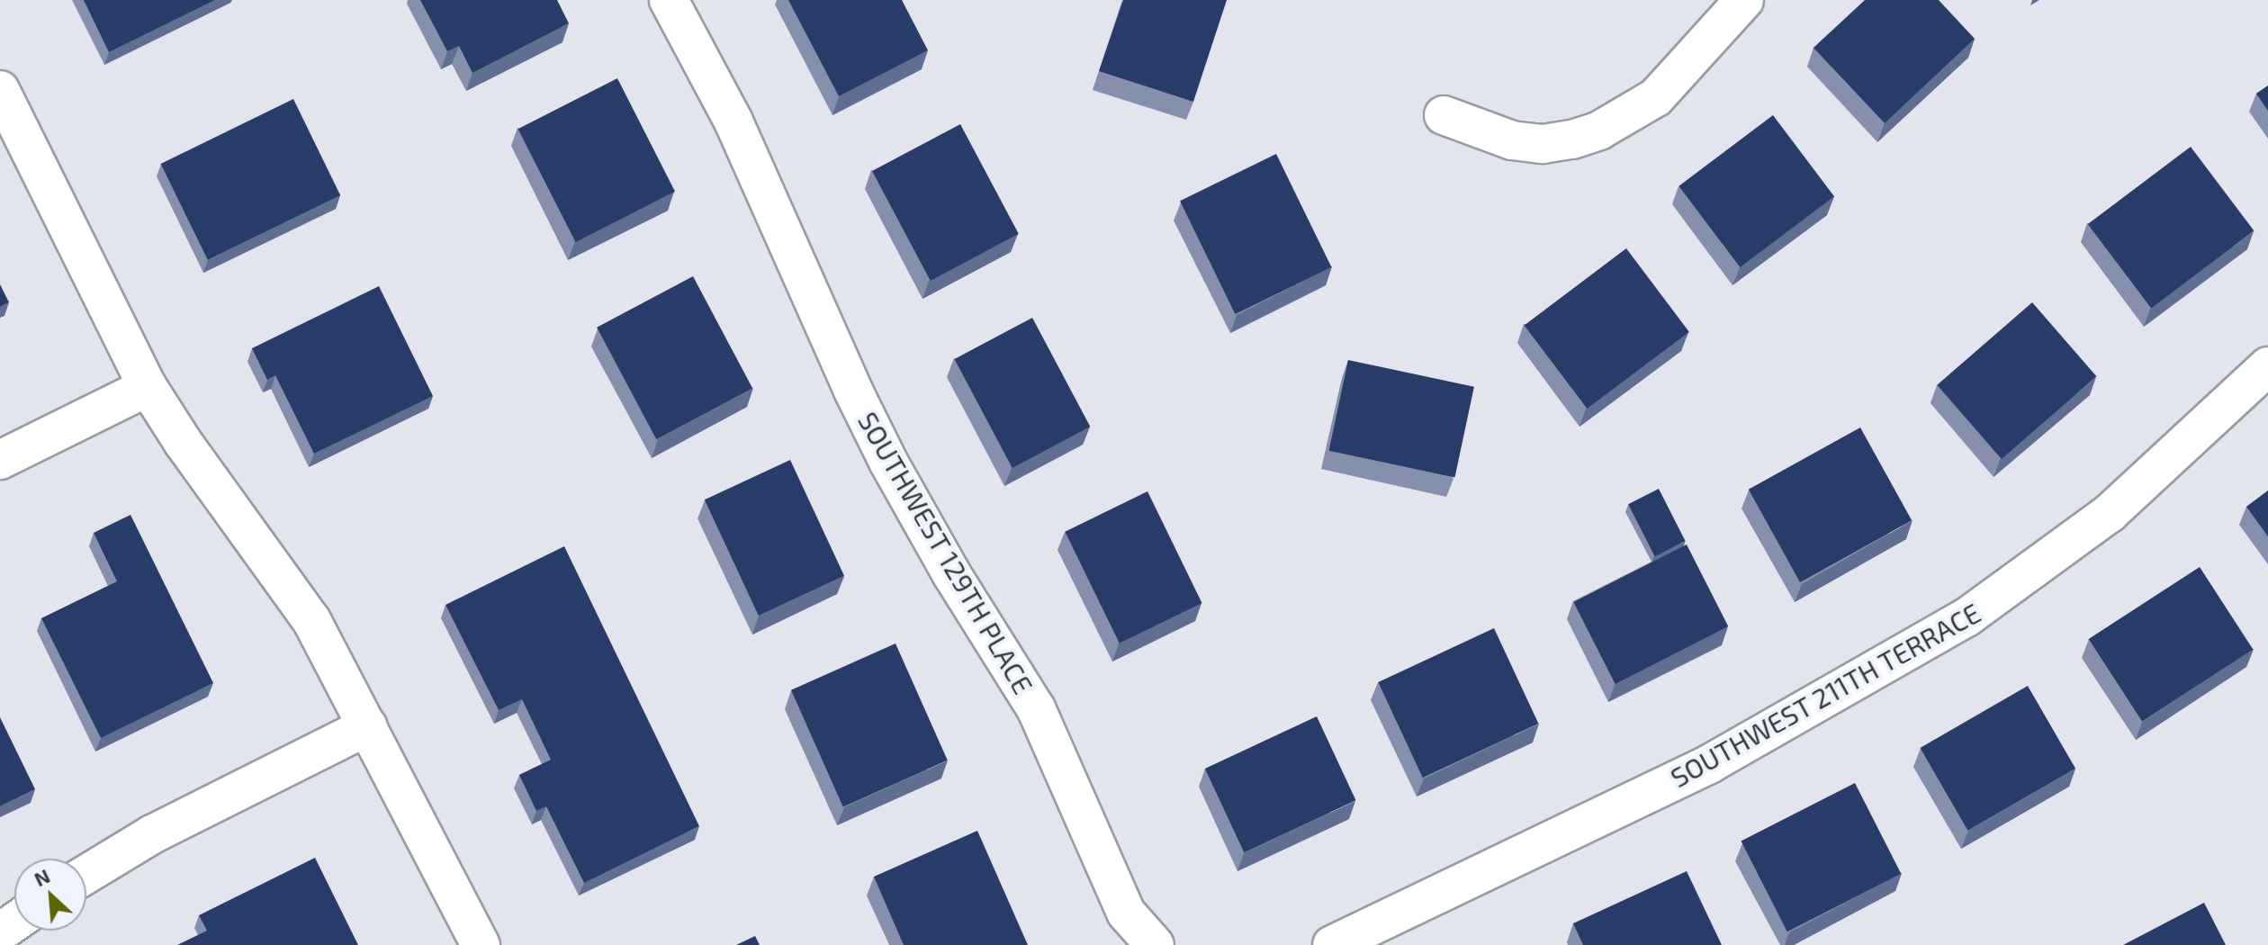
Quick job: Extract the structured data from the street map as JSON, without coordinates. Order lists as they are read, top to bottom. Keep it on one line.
{"streets":{"street":["SOUTHWEST 129TH PLACE","SOUTHWEST 211TH TERRACE"]},"north":"top left"}
